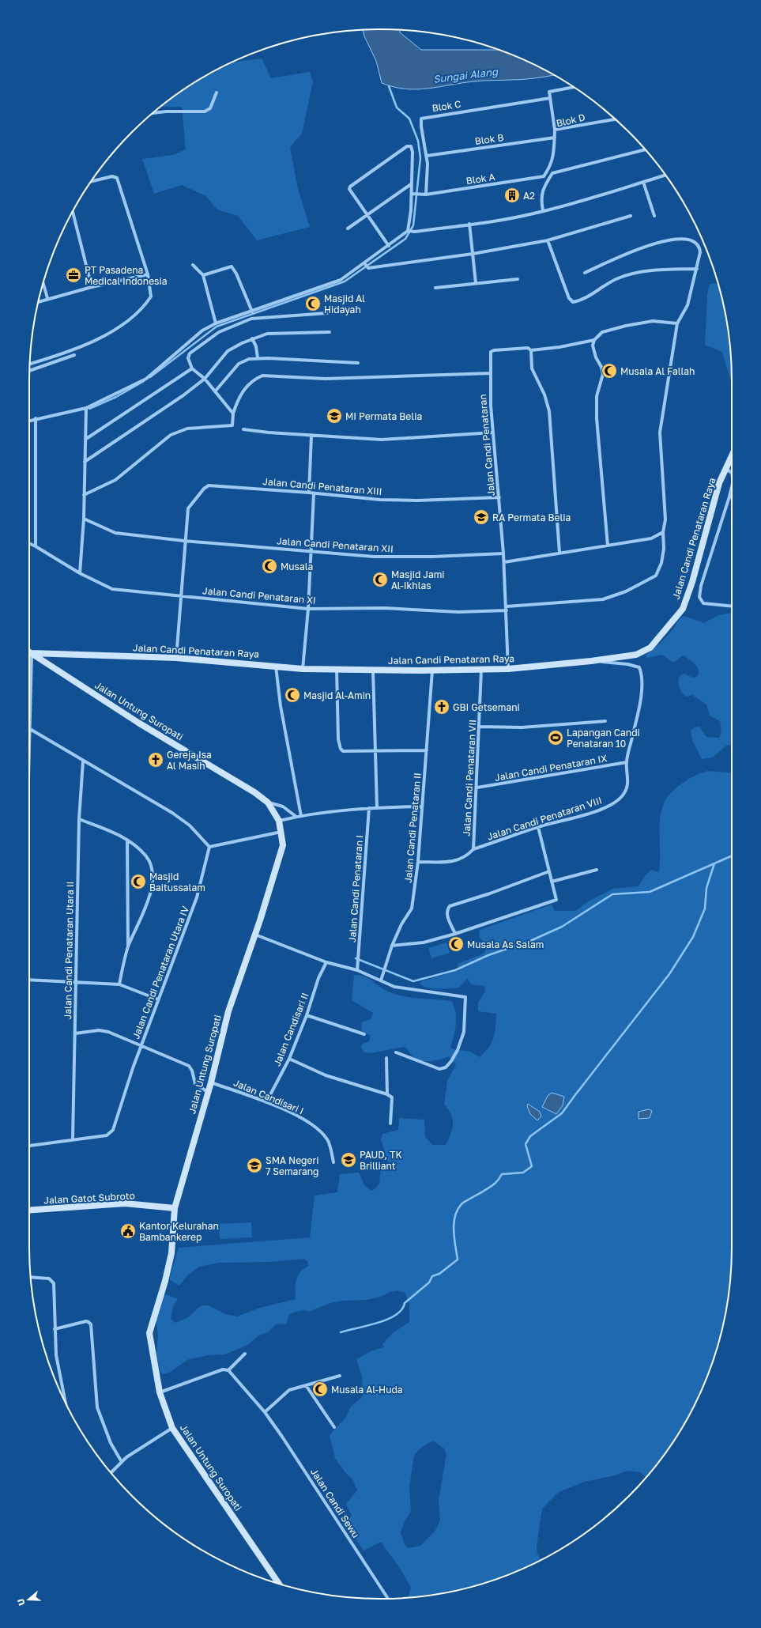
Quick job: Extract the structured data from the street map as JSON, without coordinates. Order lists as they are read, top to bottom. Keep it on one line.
{"streets":{"main road":["Jalan Candi Penataran Raya","Jalan Untung Suropati","Jalan Gatot Subroto"],"street":["Blok C","Blok D","Blok B","Blok A","Jalan Candi Penataran","Jalan Candi Penataran XIII","Jalan Candi Penataran XII","Jalan Candi Penataran XI","Jalan Candi Penataran IX","Jalan Candi Penataran VII","Jalan Candi Penataran VIII","Jalan Candi Penataran II","Jalan Candi Penataran I","Jalan Candi Penataran Utara II","Jalan Candi Penataran Utara IV","Jalan Candisari II","Jalan Candisari I","Jalan Candi Sewu"]},"crossings":[["Blok C","Blok B"],["Blok C","Blok A"],["Blok D","Blok B"],["Blok D","Blok A"],["Jalan Candi Penataran","Jalan Candi Penataran XIII"],["Jalan Candi Penataran","Jalan Candi Penataran Raya"],["Jalan Candi Penataran","Jalan Candi Penataran XII"],["Jalan Candi Penataran","Jalan Candi Penataran XI"],["Jalan Candi Penataran XIII","Jalan Candi Penataran XII"],["Jalan Candi Penataran Raya","Jalan Untung Suropati"],["Jalan Candi Penataran Raya","Jalan Candi Penataran VII"],["Jalan Candi Penataran Raya","Jalan Candi Penataran VIII"],["Jalan Candi Penataran Raya","Jalan Candi Penataran II"],["Jalan Untung Suropati","Jalan Candisari I"],["Jalan Untung Suropati","Jalan Gatot Subroto"],["Jalan Candi Penataran IX","Jalan Candi Penataran VII"],["Jalan Candi Penataran IX","Jalan Candi Penataran VIII"],["Jalan Candi Penataran VII","Jalan Candi Penataran VIII"],["Jalan Candi Penataran VIII","Jalan Candi Penataran II"],["Jalan Candi Penataran Utara II","Jalan Candi Penataran Utara IV"],["Jalan Candisari II","Jalan Candisari I"]],"water":["Sungai Alang"],"places":{"building":["A2"],"office":["PT Pasadena Medical Indonesia"],"mosque":["Masjid Al Hidayah","Musala Al Fallah","Musala","Masjid Jami Al-Ikhlas","Masjid Al-Amin","Masjid Baitussalam","Musala As Salam","Musala Al-Huda"],"school or university":["MI Permata Belia","RA Permata Belia","PAUD, TK Brilliant","SMA Negeri 7 Semarang"],"church":["GBI Getsemani","Gereja Isa Al Masih"],"sports":["Lapangan Candi Penataran 10"],"public building":["Kantor Kelurahan Bambankerep"]},"north":"left"}
